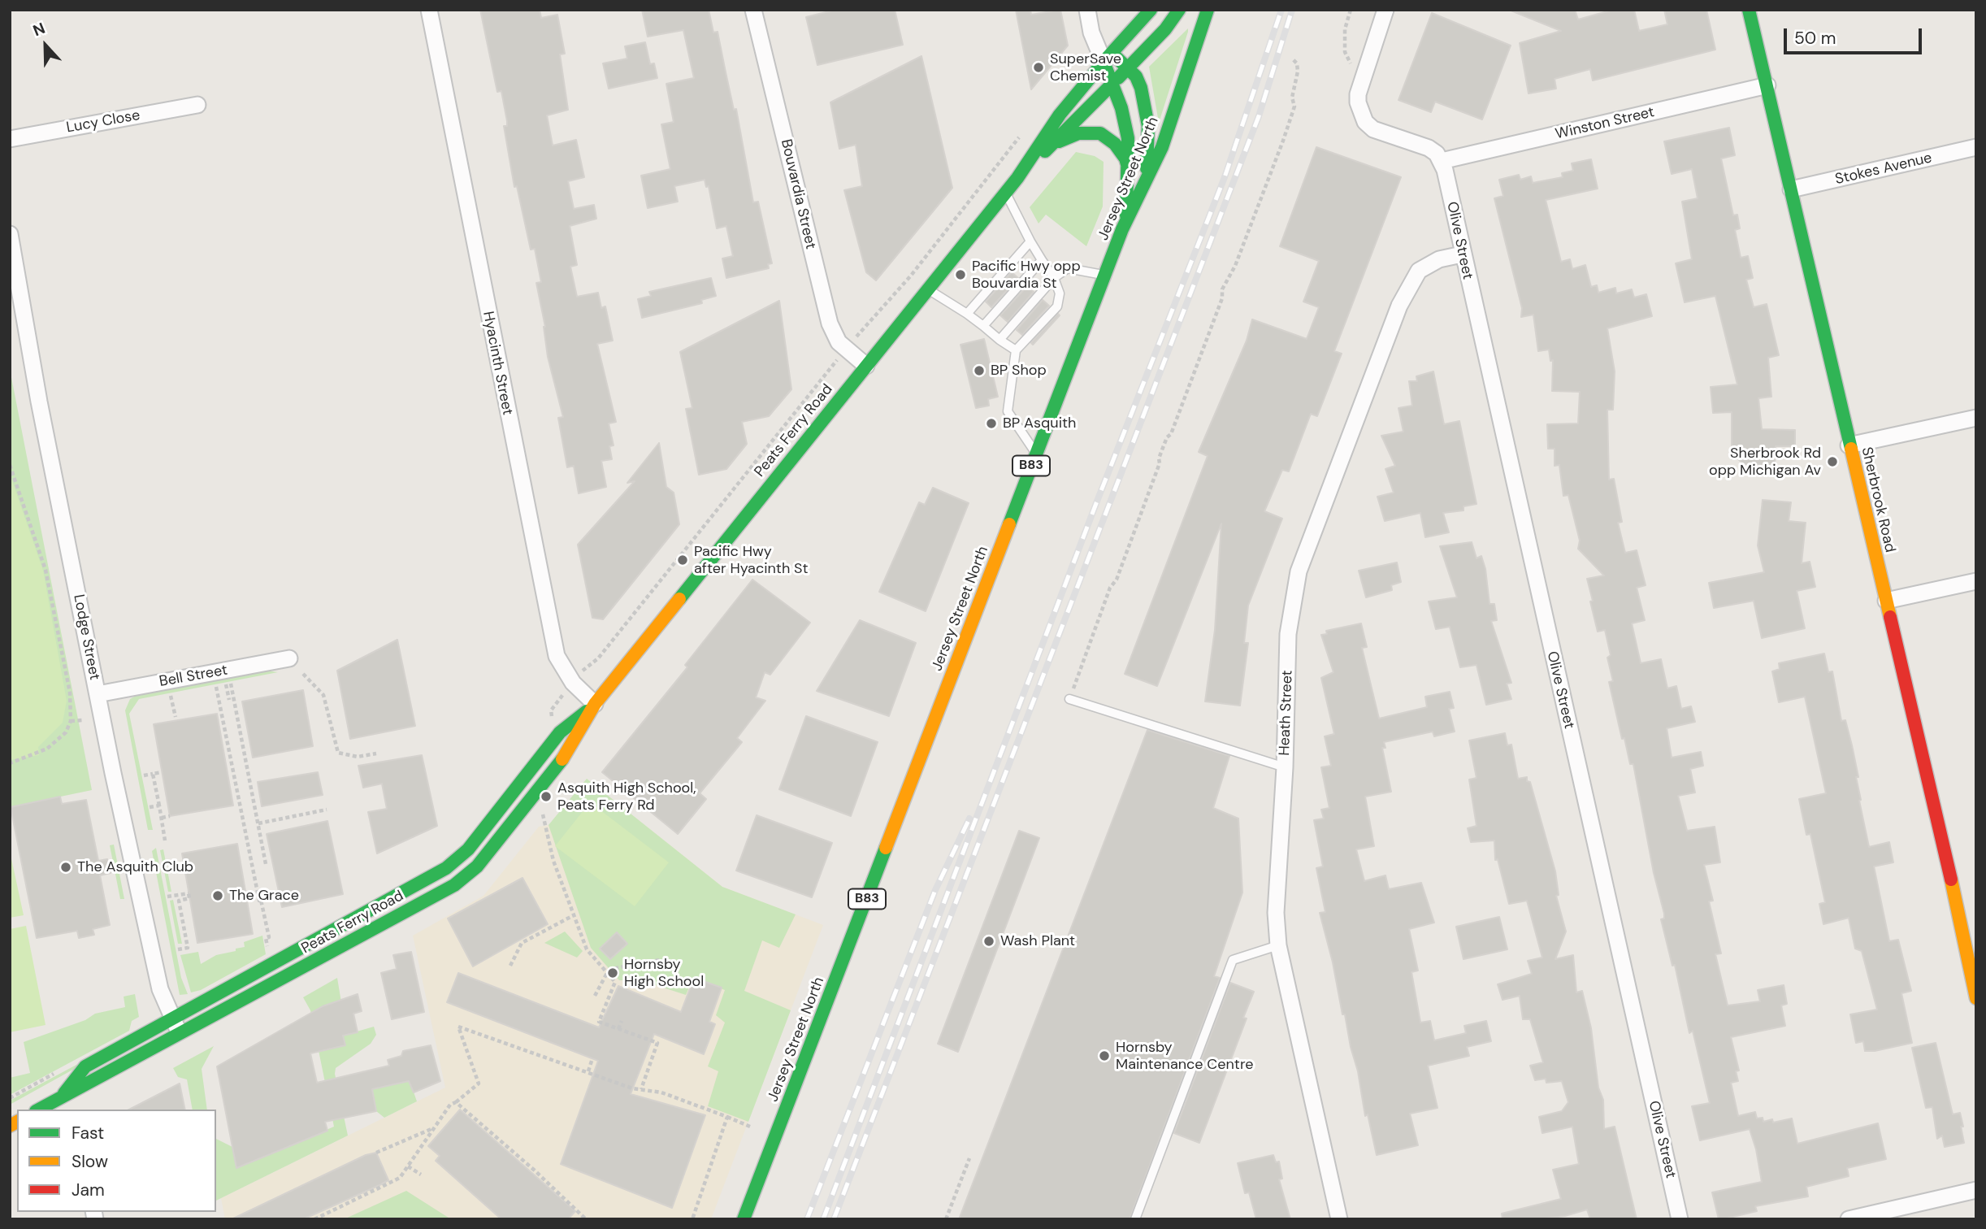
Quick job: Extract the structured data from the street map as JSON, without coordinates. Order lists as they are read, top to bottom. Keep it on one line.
{"streets":{"main road":["Jersey Street North","Peats Ferry Road","B83","Sherbrook Road"],"street":["Lucy Close","Winston Street","Stokes Avenue","Bouvardia Street","Olive Street","Hyacinth Street","Lodge Street","Bell Street","Heath Street"]},"crossings":[["Winston Street","Olive Street"],["Winston Street","Sherbrook Road"],["Stokes Avenue","Sherbrook Road"],["Jersey Street North","Peats Ferry Road"],["Jersey Street North","B83"],["Bouvardia Street","Peats Ferry Road"],["Olive Street","Heath Street"],["Hyacinth Street","Peats Ferry Road"],["Peats Ferry Road","B83"],["Peats Ferry Road","Lodge Street"],["Lodge Street","Bell Street"]],"places":["SuperSave Chemist","Pacific Hwy opp Bouvardia St","BP Shop","BP Asquith","Sherbrook Rd opp Michigan Av","Pacific Hwy after Hyacinth St","Asquith High School, Peats Ferry Rd","The Asquith Club","The Grace","Wash Plant","Hornsby High School","Hornsby Maintenance Centre"],"legend":["Fast","Slow","Jam"],"scale_bar":"50 m","north":"top"}
